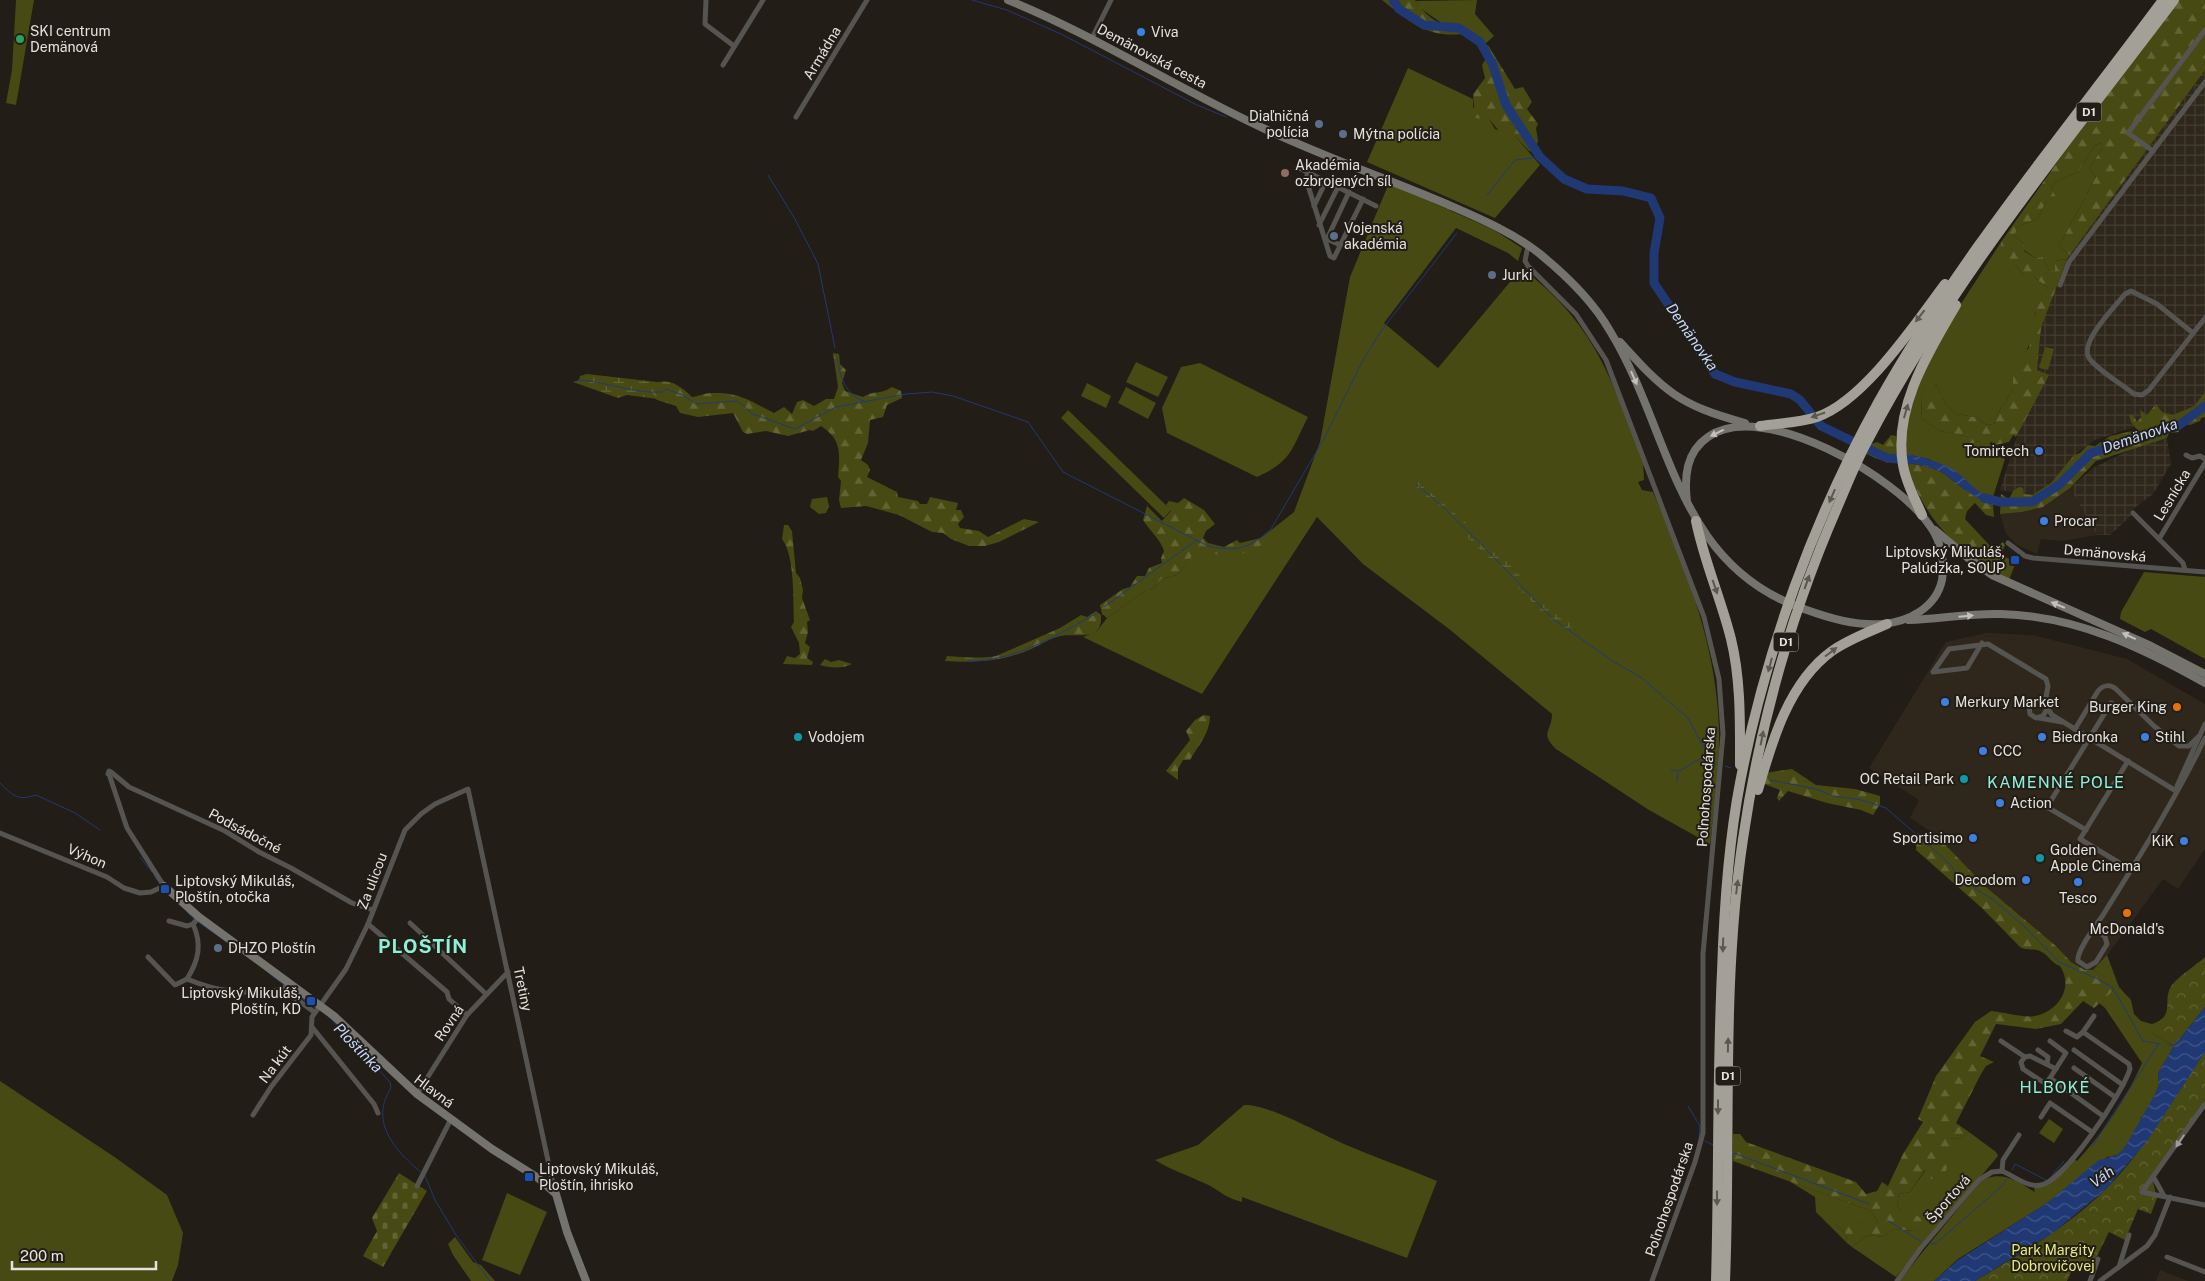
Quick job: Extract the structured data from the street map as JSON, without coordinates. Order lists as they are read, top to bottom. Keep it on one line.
{"streets":{"highway":["D1"],"main road":["Demänovská cesta","Hlavná"],"street":["Armádna","Lesnícka","Demänovská","Poľnohospodárska","Podsádočné","Výhon","Za ulicou","Tretiny","Rovná","Na kút","Športová"]},"crossings":[["Demänovská cesta","Poľnohospodárska"],["Lesnícka","Demänovská"],["Podsádočné","Výhon"],["Podsádočné","Za ulicou"],["Podsádočné","Hlavná"],["Výhon","Hlavná"],["Za ulicou","Tretiny"],["Za ulicou","Na kút"],["Za ulicou","Hlavná"],["Tretiny","Rovná"],["Tretiny","Hlavná"],["Rovná","Hlavná"],["Na kút","Hlavná"]],"districts":["KAMENNÉ POLE","PLOŠTÍN","HLBOKÉ"],"water":["Demänovka","Ploštínka","Váh"],"parks":["Park Margity Dobrovičovej"],"places":{"other":["Viva","SKI centrum Demänová","Diaľničná polícia","Mýtna polícia","Akadémia ozbrojených síl","Vojenská akadémia","Jurki","Tomirtech","Procar","Merkury Market","Burger King","Vodojem","Biedronka","Stihl","CCC","OC Retail Park","Action","Sportisimo","KiK","Golden Apple Cinema","Decodom","Tesco","McDonald's","DHZO Ploštín"],"transit":["Liptovský Mikuláš, Palúdzka, SOUP","Liptovský Mikuláš, Ploštín, otočka","Liptovský Mikuláš, Ploštín, KD","Liptovský Mikuláš, Ploštín, ihrisko"]},"scale_bar":"200 m"}
